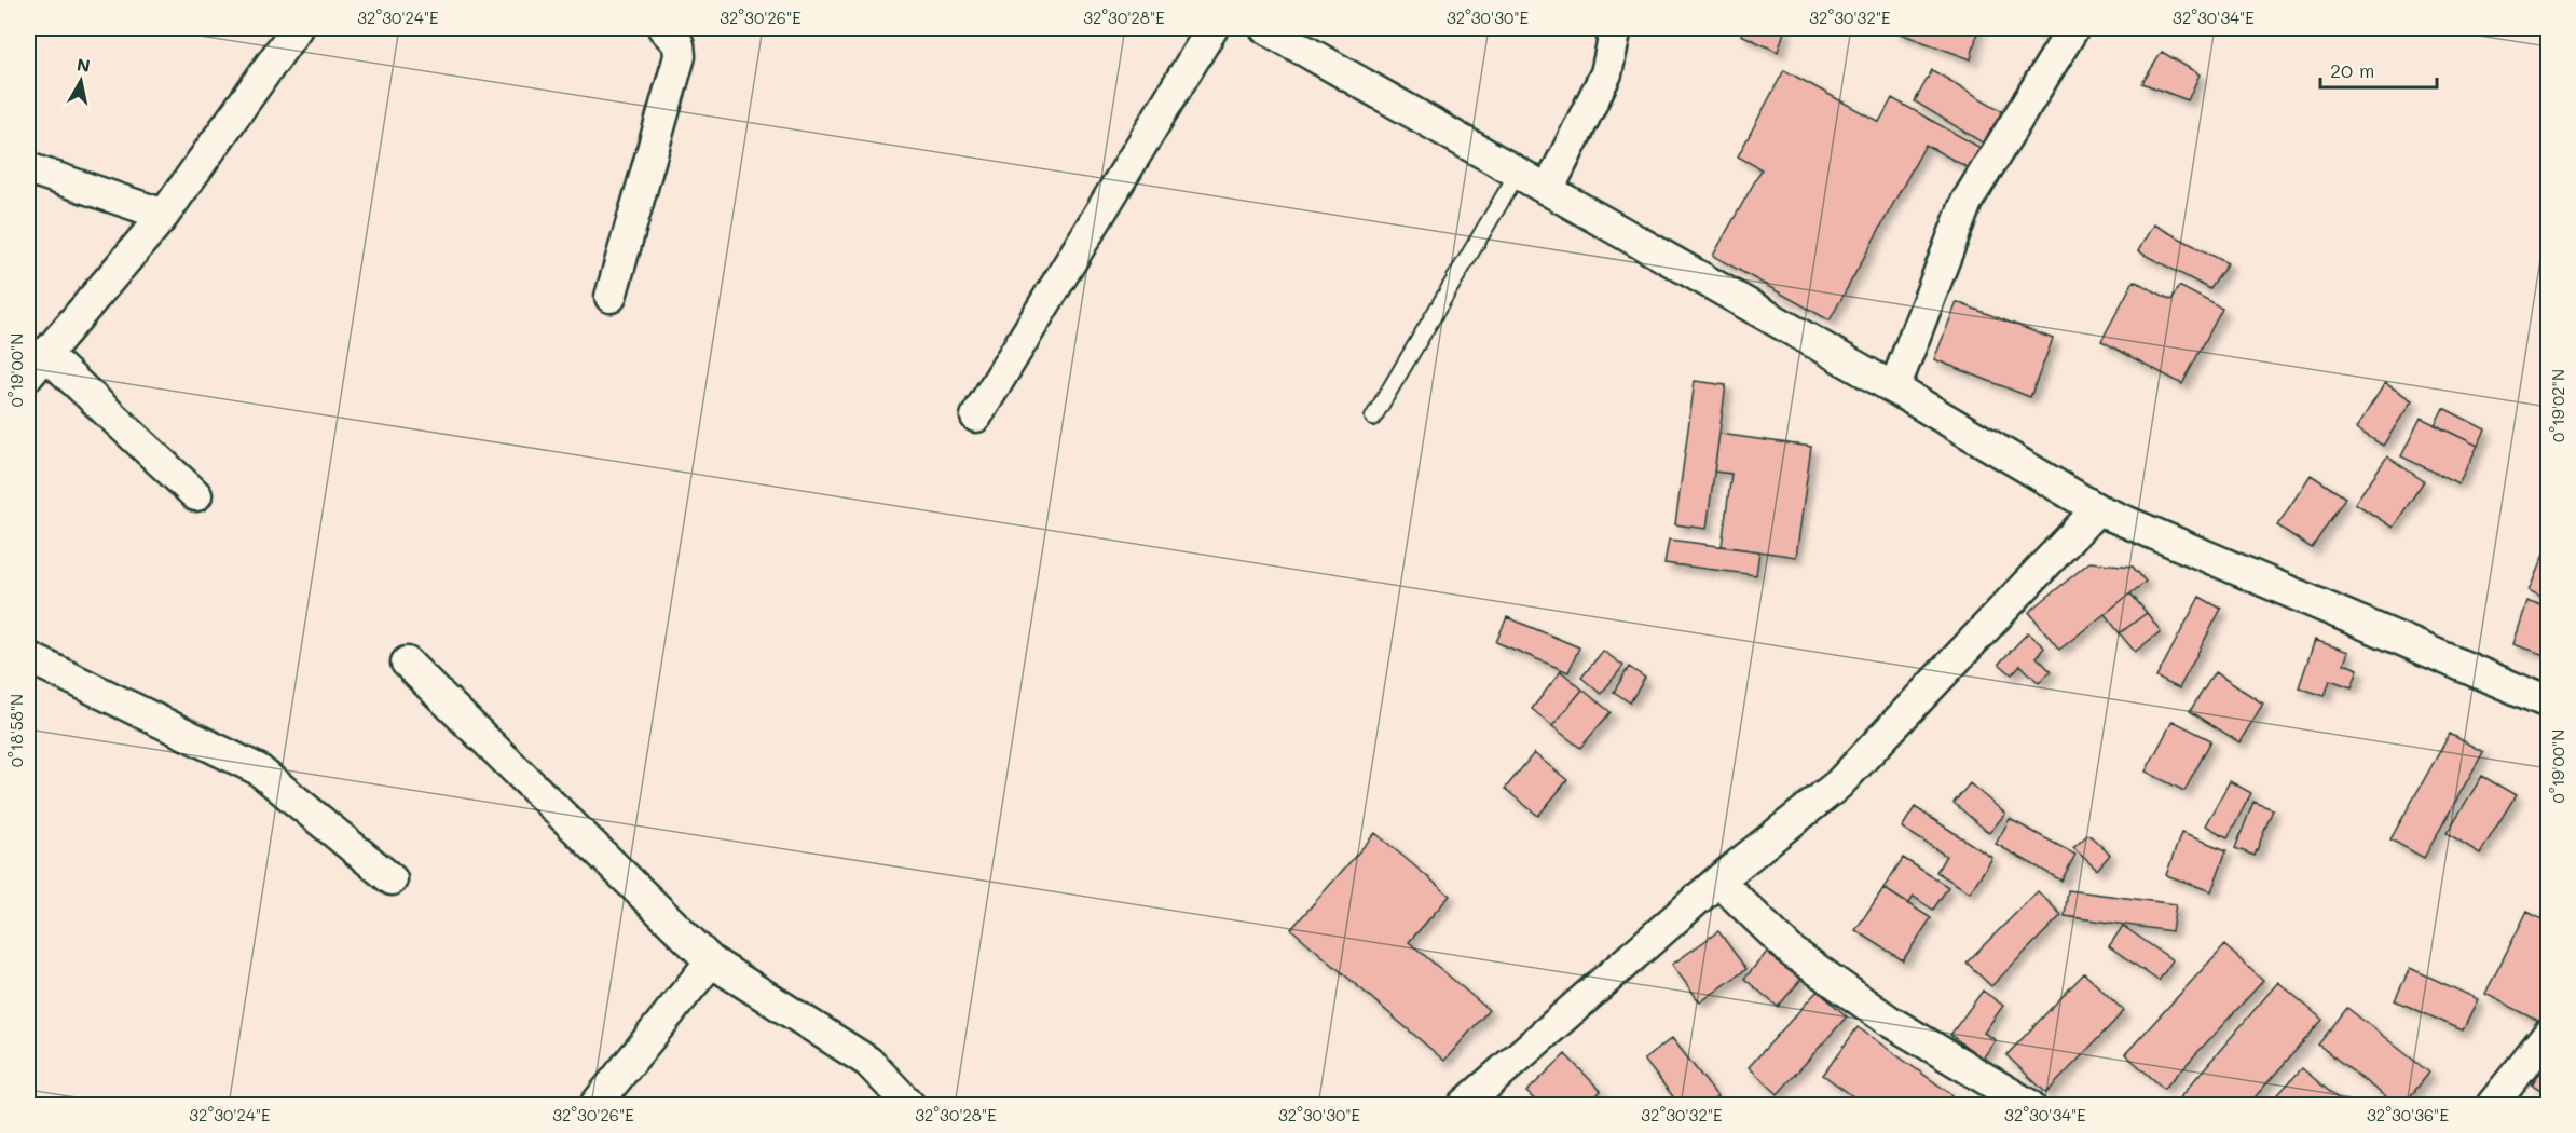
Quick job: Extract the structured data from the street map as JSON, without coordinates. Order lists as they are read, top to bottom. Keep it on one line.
{"scale_bar":"20 m","north":"top","coordinates":["32°30'24\"E","32°30'26\"E","32°30'28\"E","32°30'30\"E","32°30'32\"E","32°30'34\"E","0°19'00\"N","0°19'02\"N","0°18'58\"N","32°30'36\"E"]}
